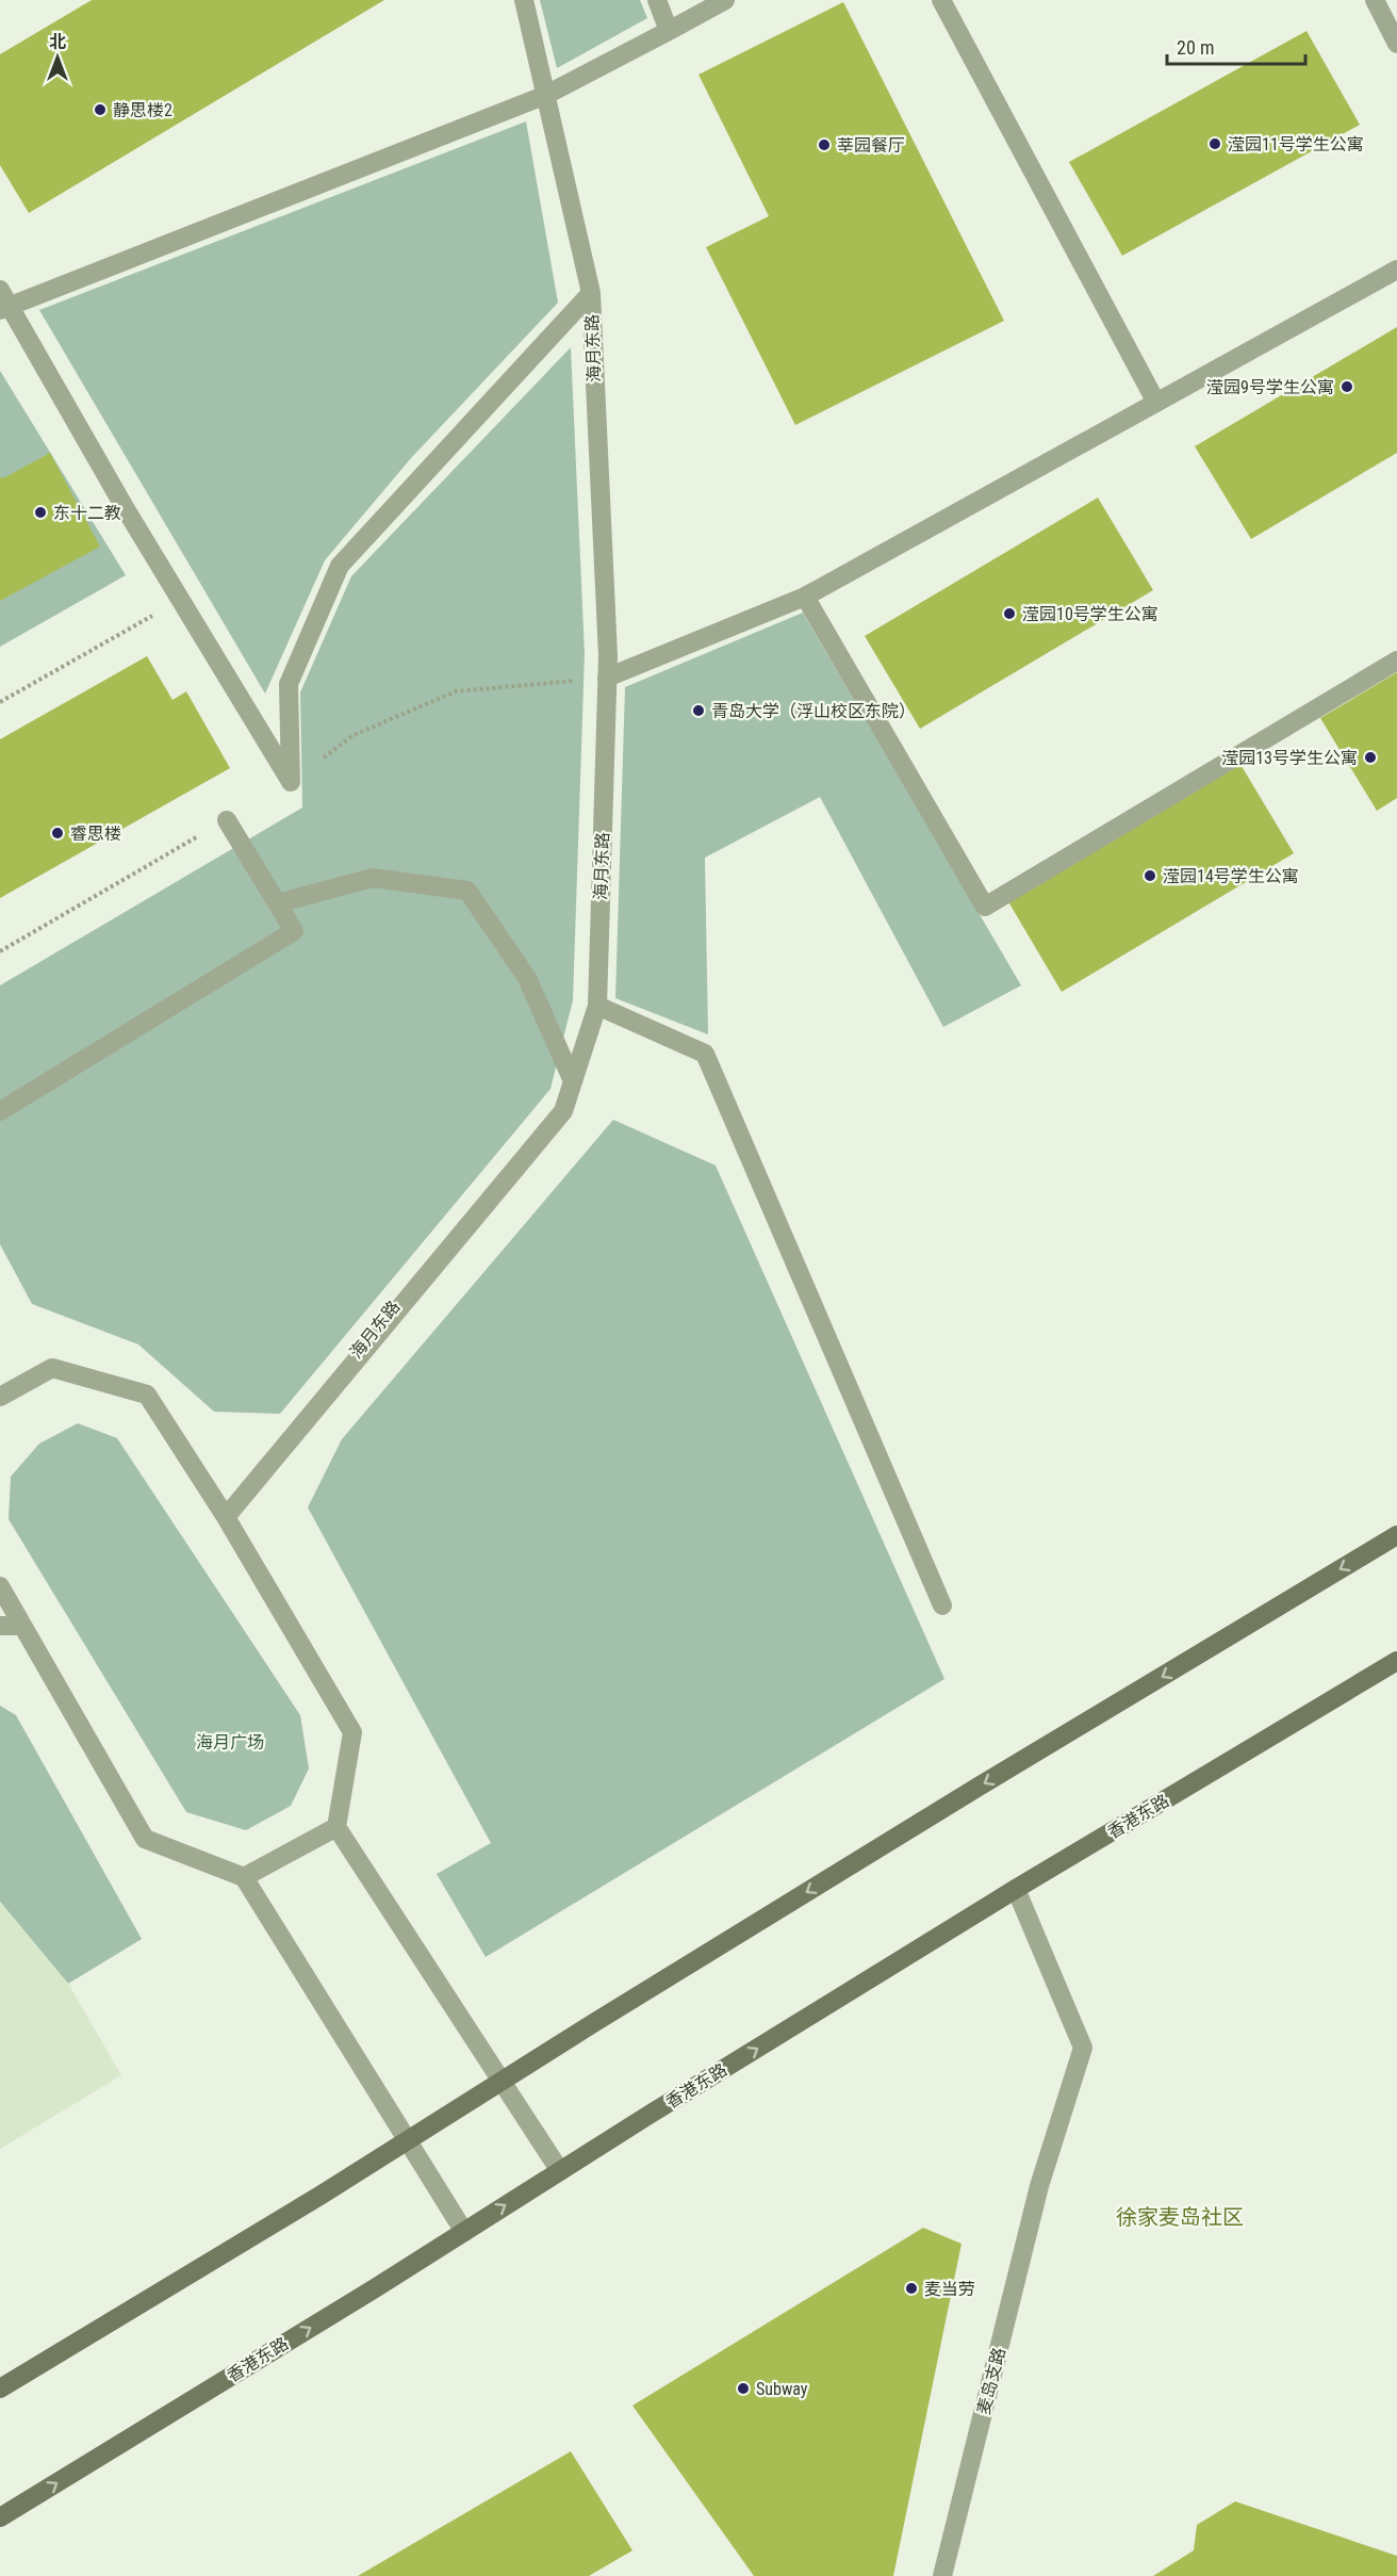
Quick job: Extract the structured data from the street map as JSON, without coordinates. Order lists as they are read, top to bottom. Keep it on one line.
{"streets":{"main road":["香港东路"],"street":["海月东路","麦岛支路"]},"crossings":[["香港东路","麦岛支路"]],"districts":["徐家麦岛社区"],"parks":["海月广场"],"places":["静思楼2","滢园11号学生公寓","莘园餐厅","滢园9号学生公寓","东十二教","滢园10号学生公寓","青岛大学（浮山校区东院）","滢园13号学生公寓","睿思楼","滢园14号学生公寓","麦当劳","Subway"],"scale_bar":"20 m","north":"top"}
